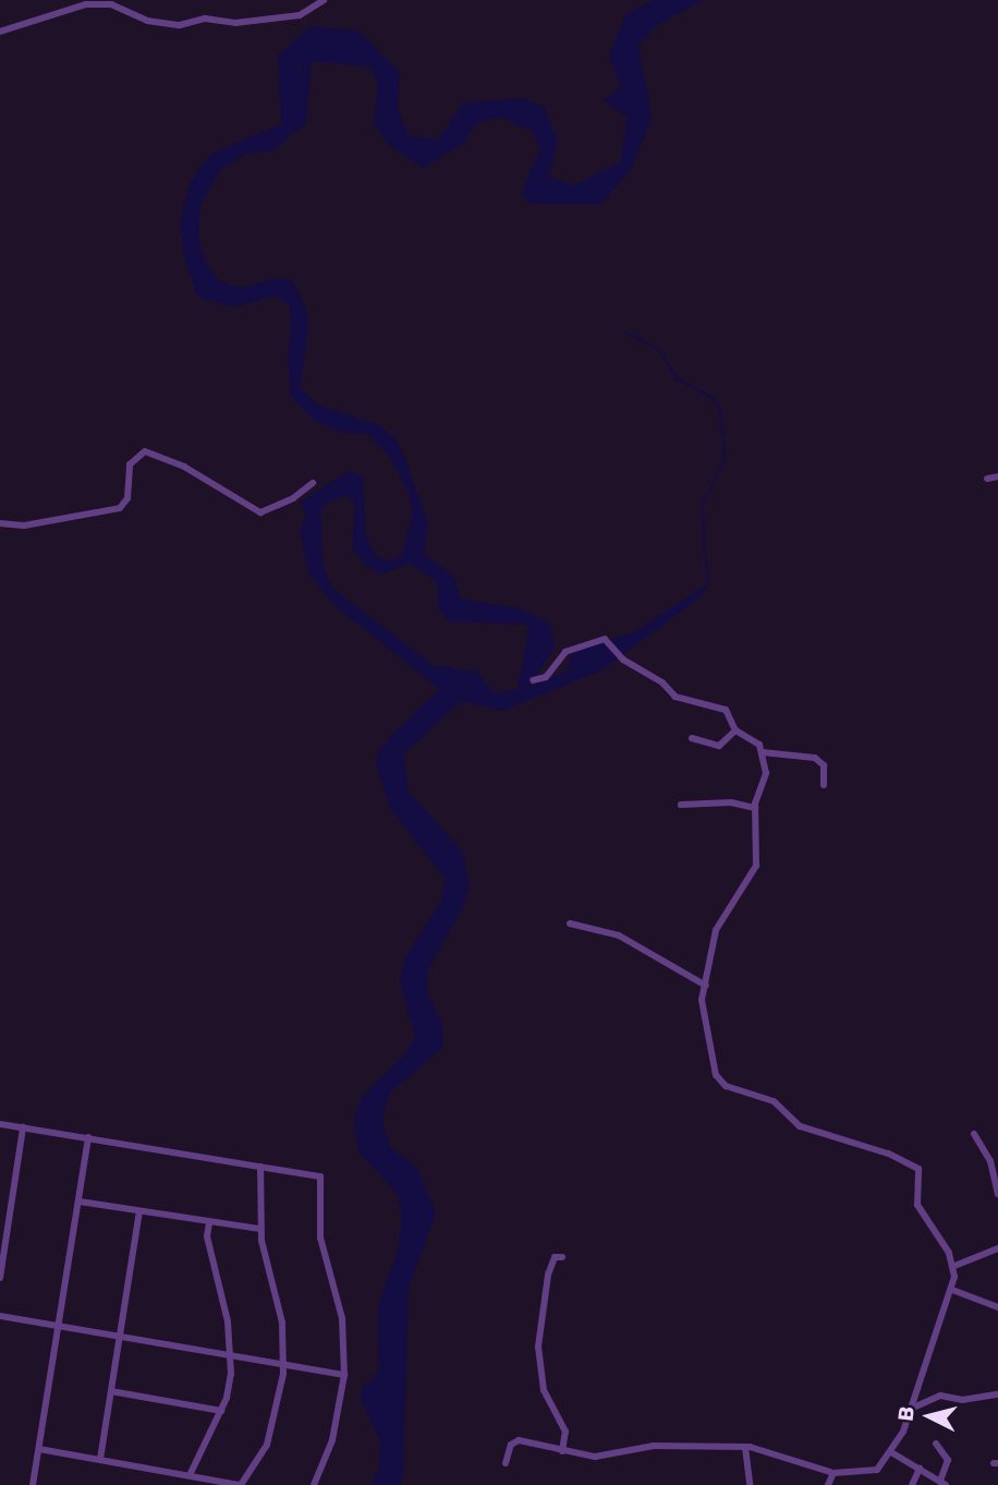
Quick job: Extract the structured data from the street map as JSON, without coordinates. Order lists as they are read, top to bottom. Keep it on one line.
{"north":"left"}
